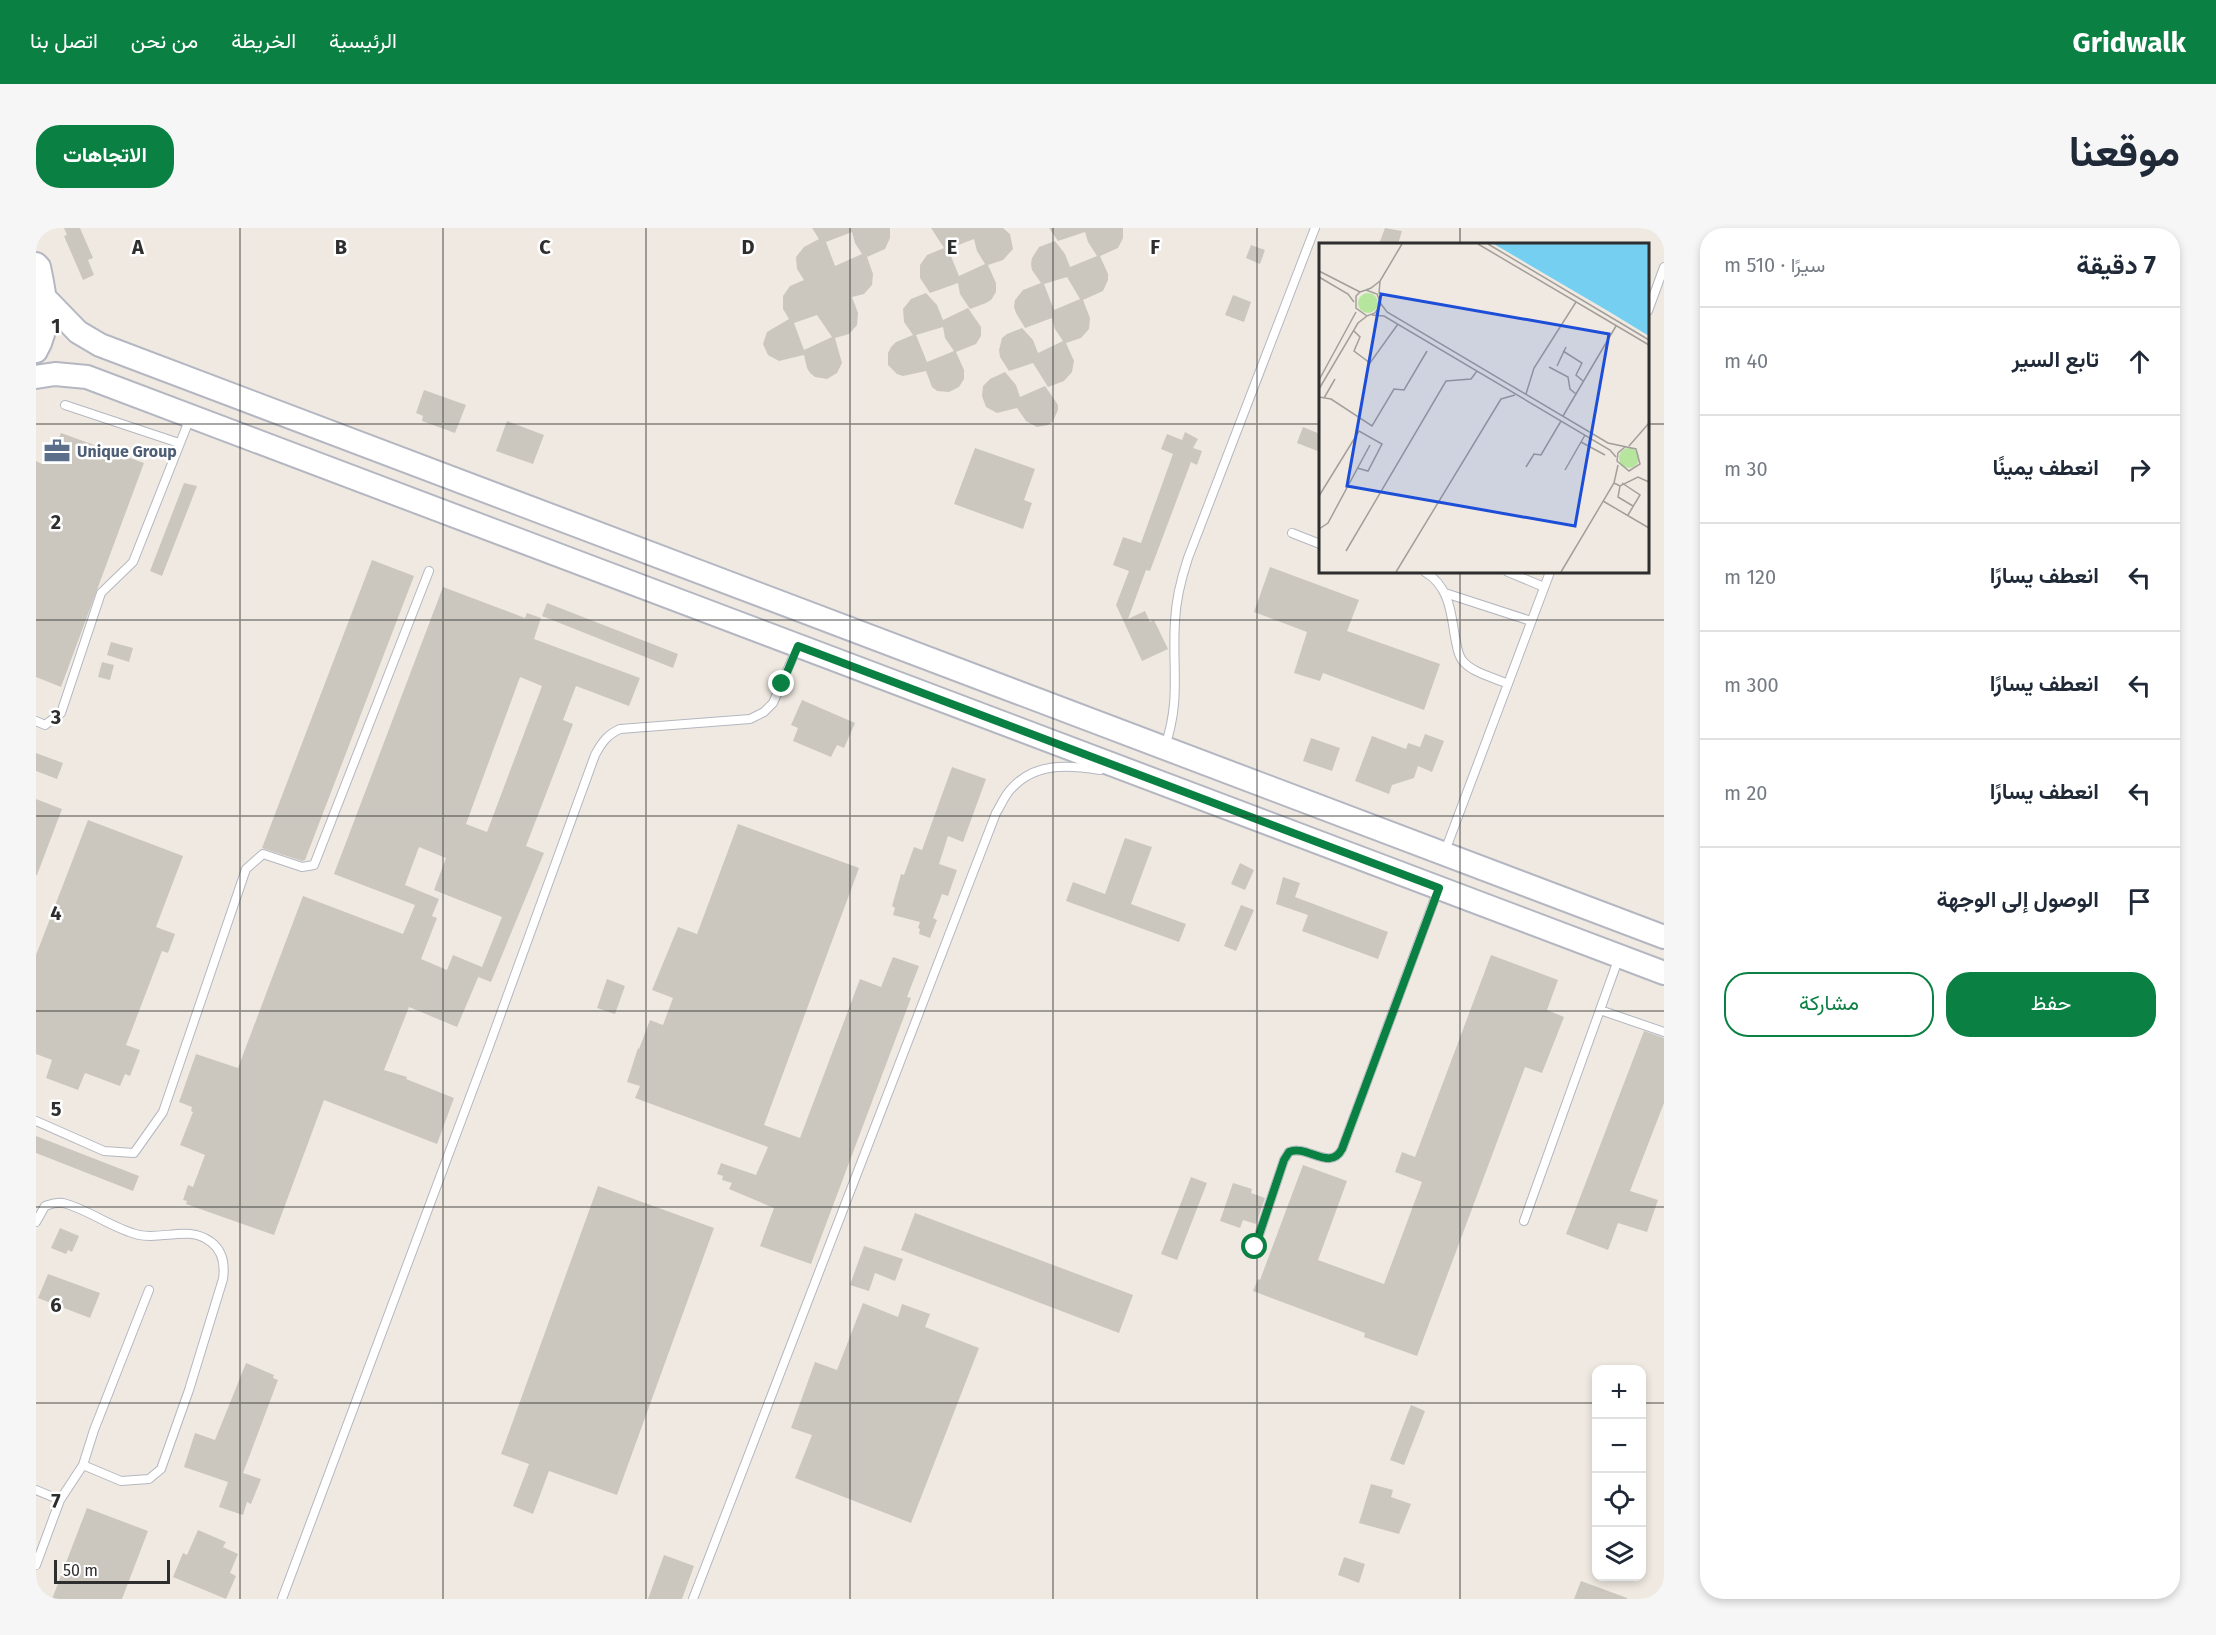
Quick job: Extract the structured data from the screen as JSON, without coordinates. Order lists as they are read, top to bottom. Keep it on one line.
{"places":{"office":["Unique Group"]},"scale_bar":"50 m","page":{"header":"Gridwalk","nav":["الرئيسية","الخريطة","من نحن","اتصل بنا"],"title":"موقعنا","buttons":["الاتجاهات",["حفظ","مشاركة"]],"heading":["7 دقيقة","سيرًا · 510 m"],"list":[["تابع السير","40 m"],["انعطف يمينًا","30 m"],["انعطف يسارًا","120 m"],["انعطف يسارًا","300 m"],["انعطف يسارًا","20 m"],"الوصول إلى الوجهة"],"map_buttons":["+","−"],"scale":"50 m"},"grid":{"columns":["A","B","C","D","E","F"],"rows":["1","2","3","4","5","6","7"]}}
